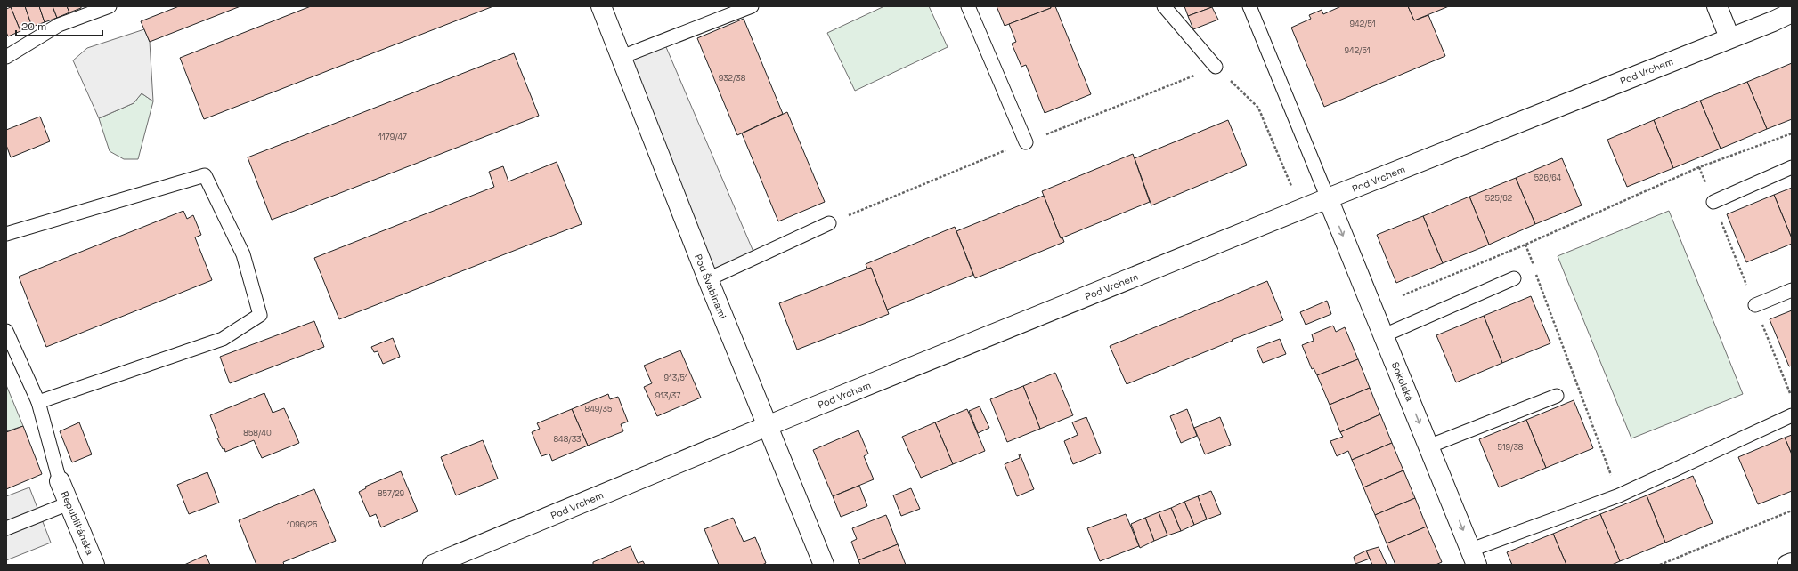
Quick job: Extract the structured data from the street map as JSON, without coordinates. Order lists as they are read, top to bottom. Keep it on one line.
{"streets":{"street":["Pod Vrchem","Pod Švabinami","Sokolská","Republikánská"]},"crossings":[["Pod Vrchem","Pod Švabinami"],["Pod Vrchem","Sokolská"]],"one_way":["Sokolská"],"house_numbers":["942/51","942/51","932/38","1179/47","526/64","525/62","913/51","913/37","849/35","858/40","848/33","519/38","857/29","1096/25"],"scale_bar":"20 m"}
